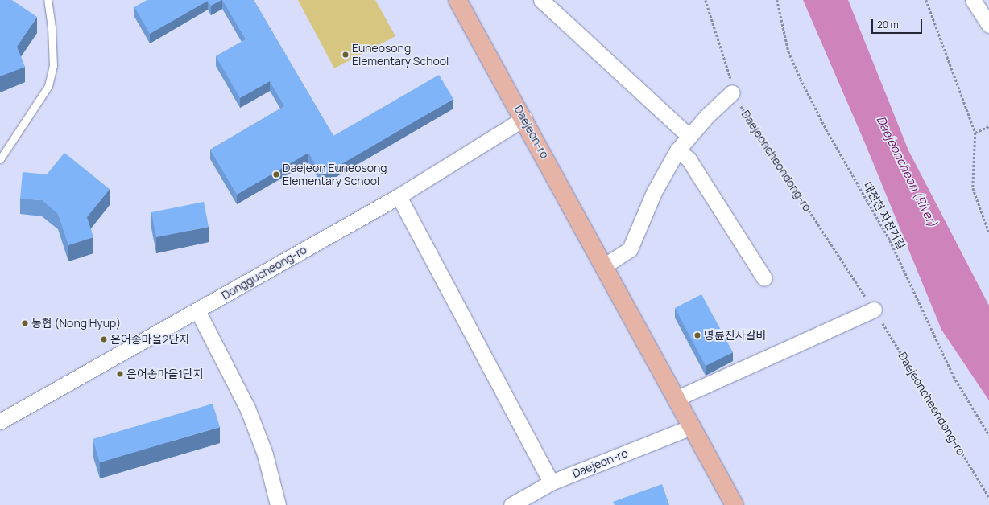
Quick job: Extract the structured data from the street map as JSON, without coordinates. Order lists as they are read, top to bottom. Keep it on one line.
{"streets":{"main road":["Daejeon-ro"],"street":["Donggucheong-ro"],"path":["Daejeoncheondong-ro","대전천 자전거길"]},"crossings":[["Daejeon-ro","Donggucheong-ro"]],"water":["Daejeoncheon (River)"],"places":["Euneosong Elementary School","Daejeon Euneosong Elementary School","농협 (Nong Hyup)","명륜진사갈비","은어송마을2단지","은어송마을1단지"],"scale_bar":"20 m"}
